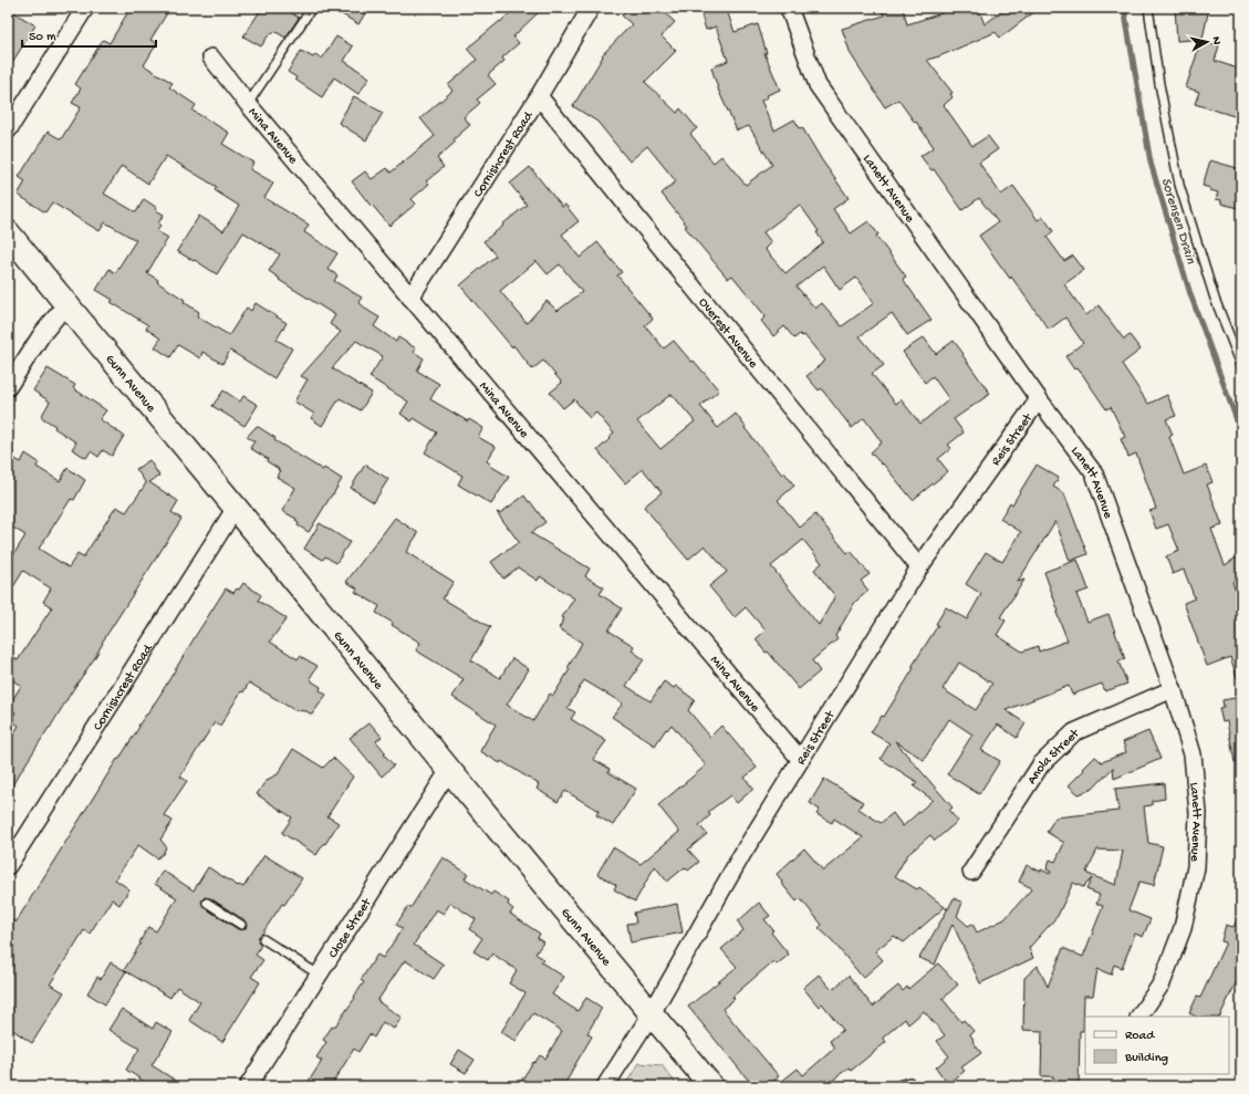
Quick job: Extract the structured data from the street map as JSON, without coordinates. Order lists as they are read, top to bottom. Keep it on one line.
{"streets":{"street":["Mina Avenue","Cornishcrest Road","Lanett Avenue","Overest Avenue","Gunn Avenue","Reis Street","Anola Street","Close Street"]},"crossings":[["Mina Avenue","Cornishcrest Road"],["Mina Avenue","Reis Street"],["Cornishcrest Road","Overest Avenue"],["Cornishcrest Road","Gunn Avenue"],["Lanett Avenue","Reis Street"],["Lanett Avenue","Anola Street"],["Overest Avenue","Reis Street"],["Gunn Avenue","Reis Street"],["Gunn Avenue","Close Street"]],"water":["Sorensen Drain"],"legend":["Road","Building"],"scale_bar":"50 m","north":"right"}
